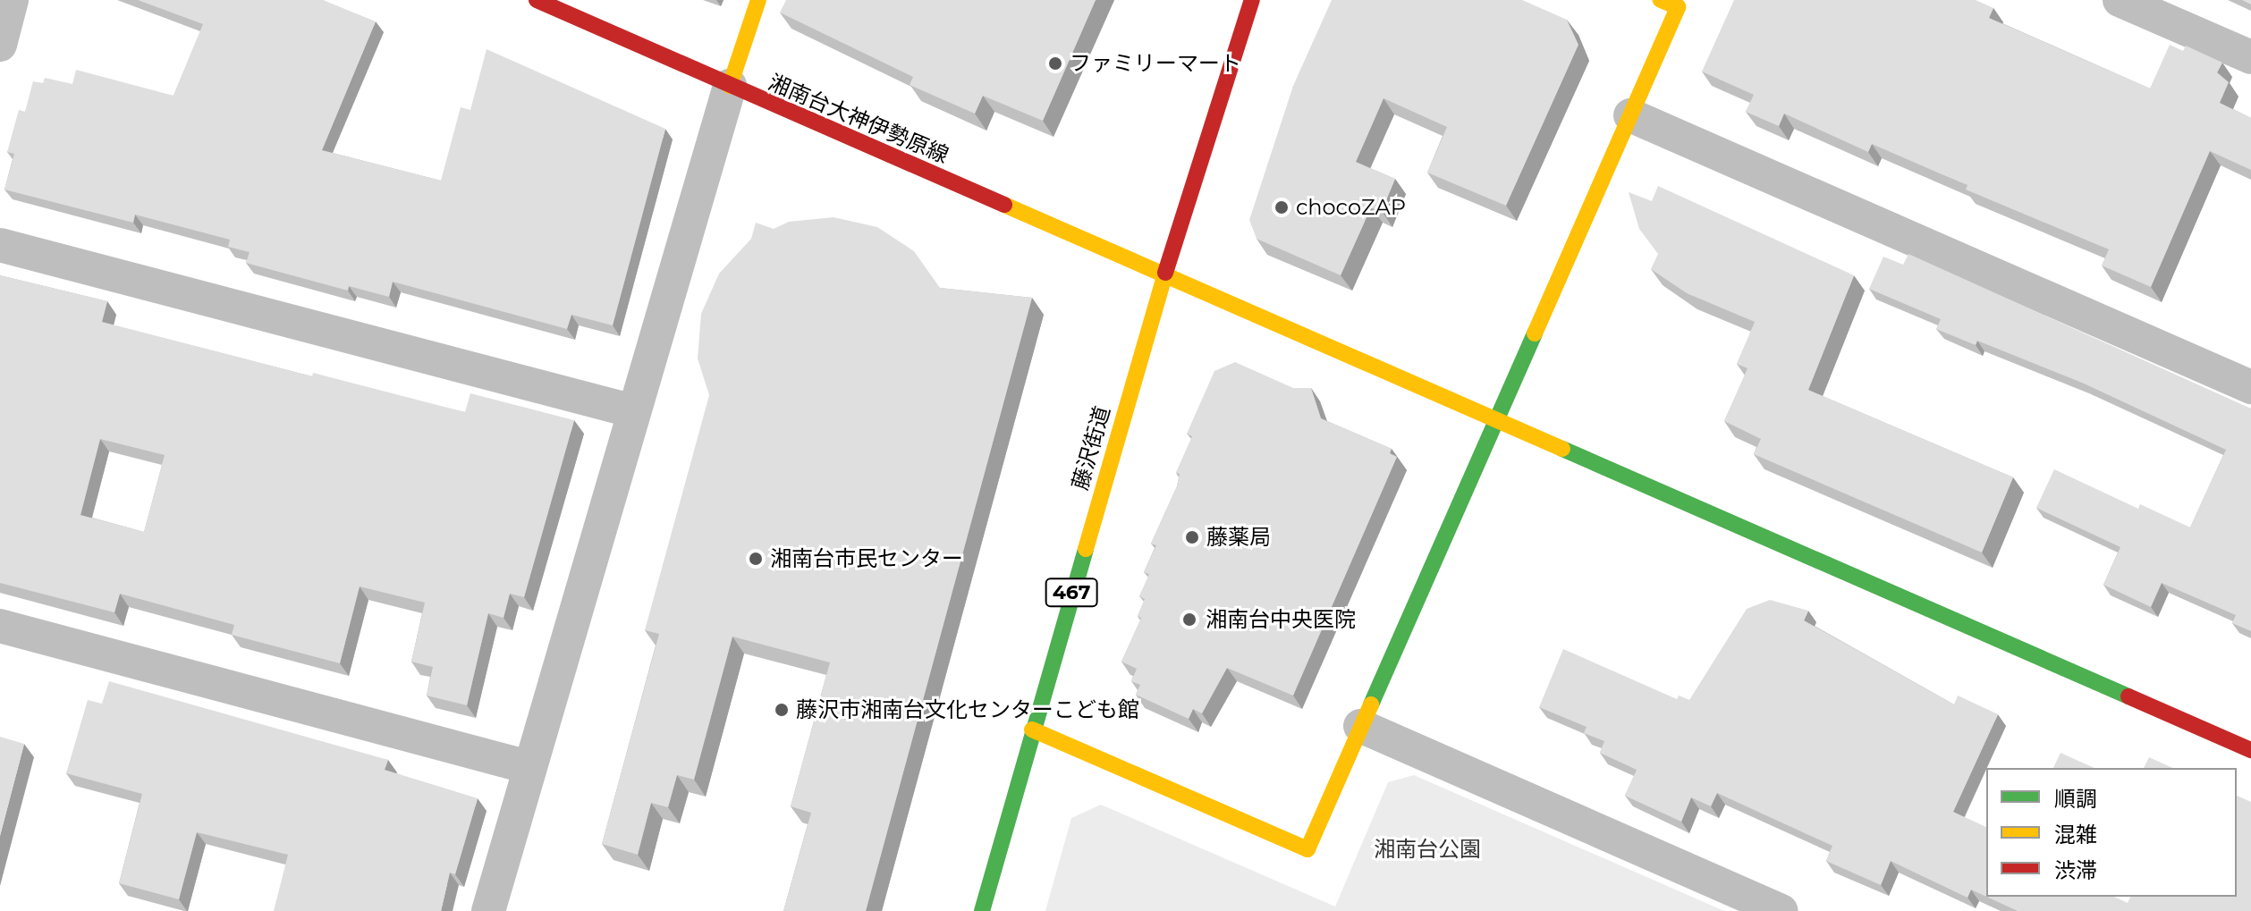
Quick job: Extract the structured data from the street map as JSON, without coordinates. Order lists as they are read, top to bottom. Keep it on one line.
{"streets":{"main road":["湘南台大神伊勢原線","藤沢街道","467"]},"crossings":[["湘南台大神伊勢原線","藤沢街道"]],"parks":["湘南台公園"],"places":["ファミリーマート","chocoZAP","藤薬局","湘南台市民センター","湘南台中央医院","藤沢市湘南台文化センターこども館"],"legend":["順調","混雑","渋滞"]}
